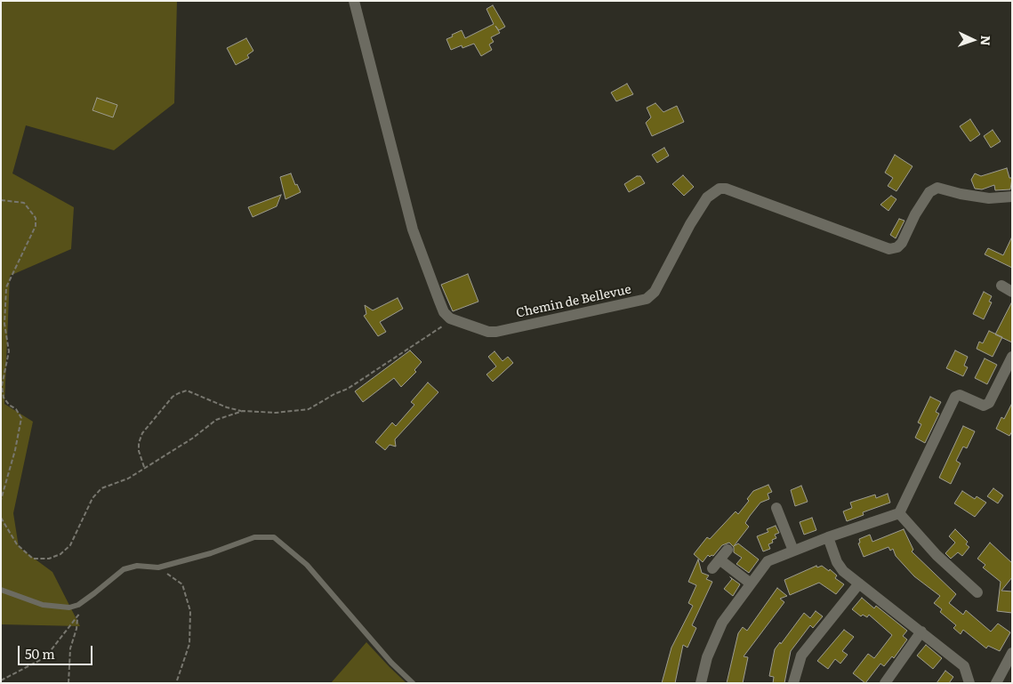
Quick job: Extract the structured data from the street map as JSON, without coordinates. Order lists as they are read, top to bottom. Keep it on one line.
{"streets":{"street":["Chemin de Bellevue"]},"scale_bar":"50 m","north":"right"}
